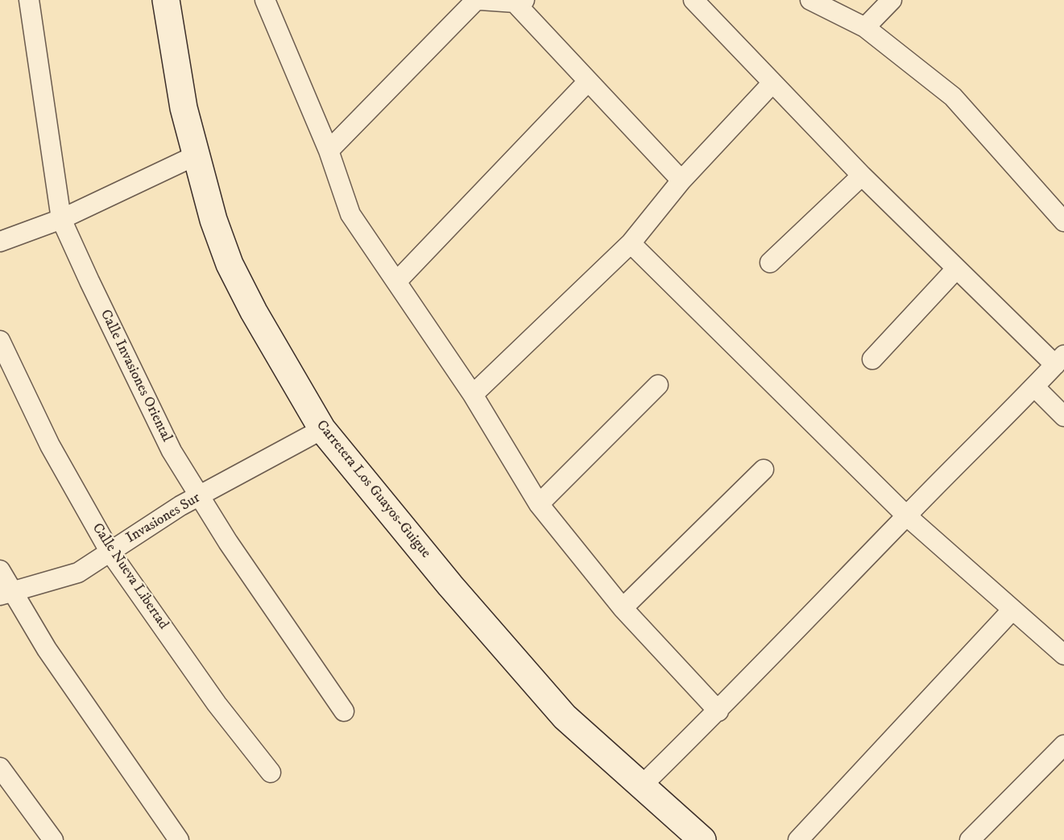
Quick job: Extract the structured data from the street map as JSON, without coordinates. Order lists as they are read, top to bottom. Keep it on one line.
{"streets":{"main road":["Carretera Los Guayos-Guigue"],"street":["Calle Invasiones Oriental","Invasiones Sur","Calle Nueva Libertad"]},"crossings":[["Calle Invasiones Oriental","Invasiones Sur"],["Carretera Los Guayos-Guigue","Invasiones Sur"],["Invasiones Sur","Calle Nueva Libertad"]]}
